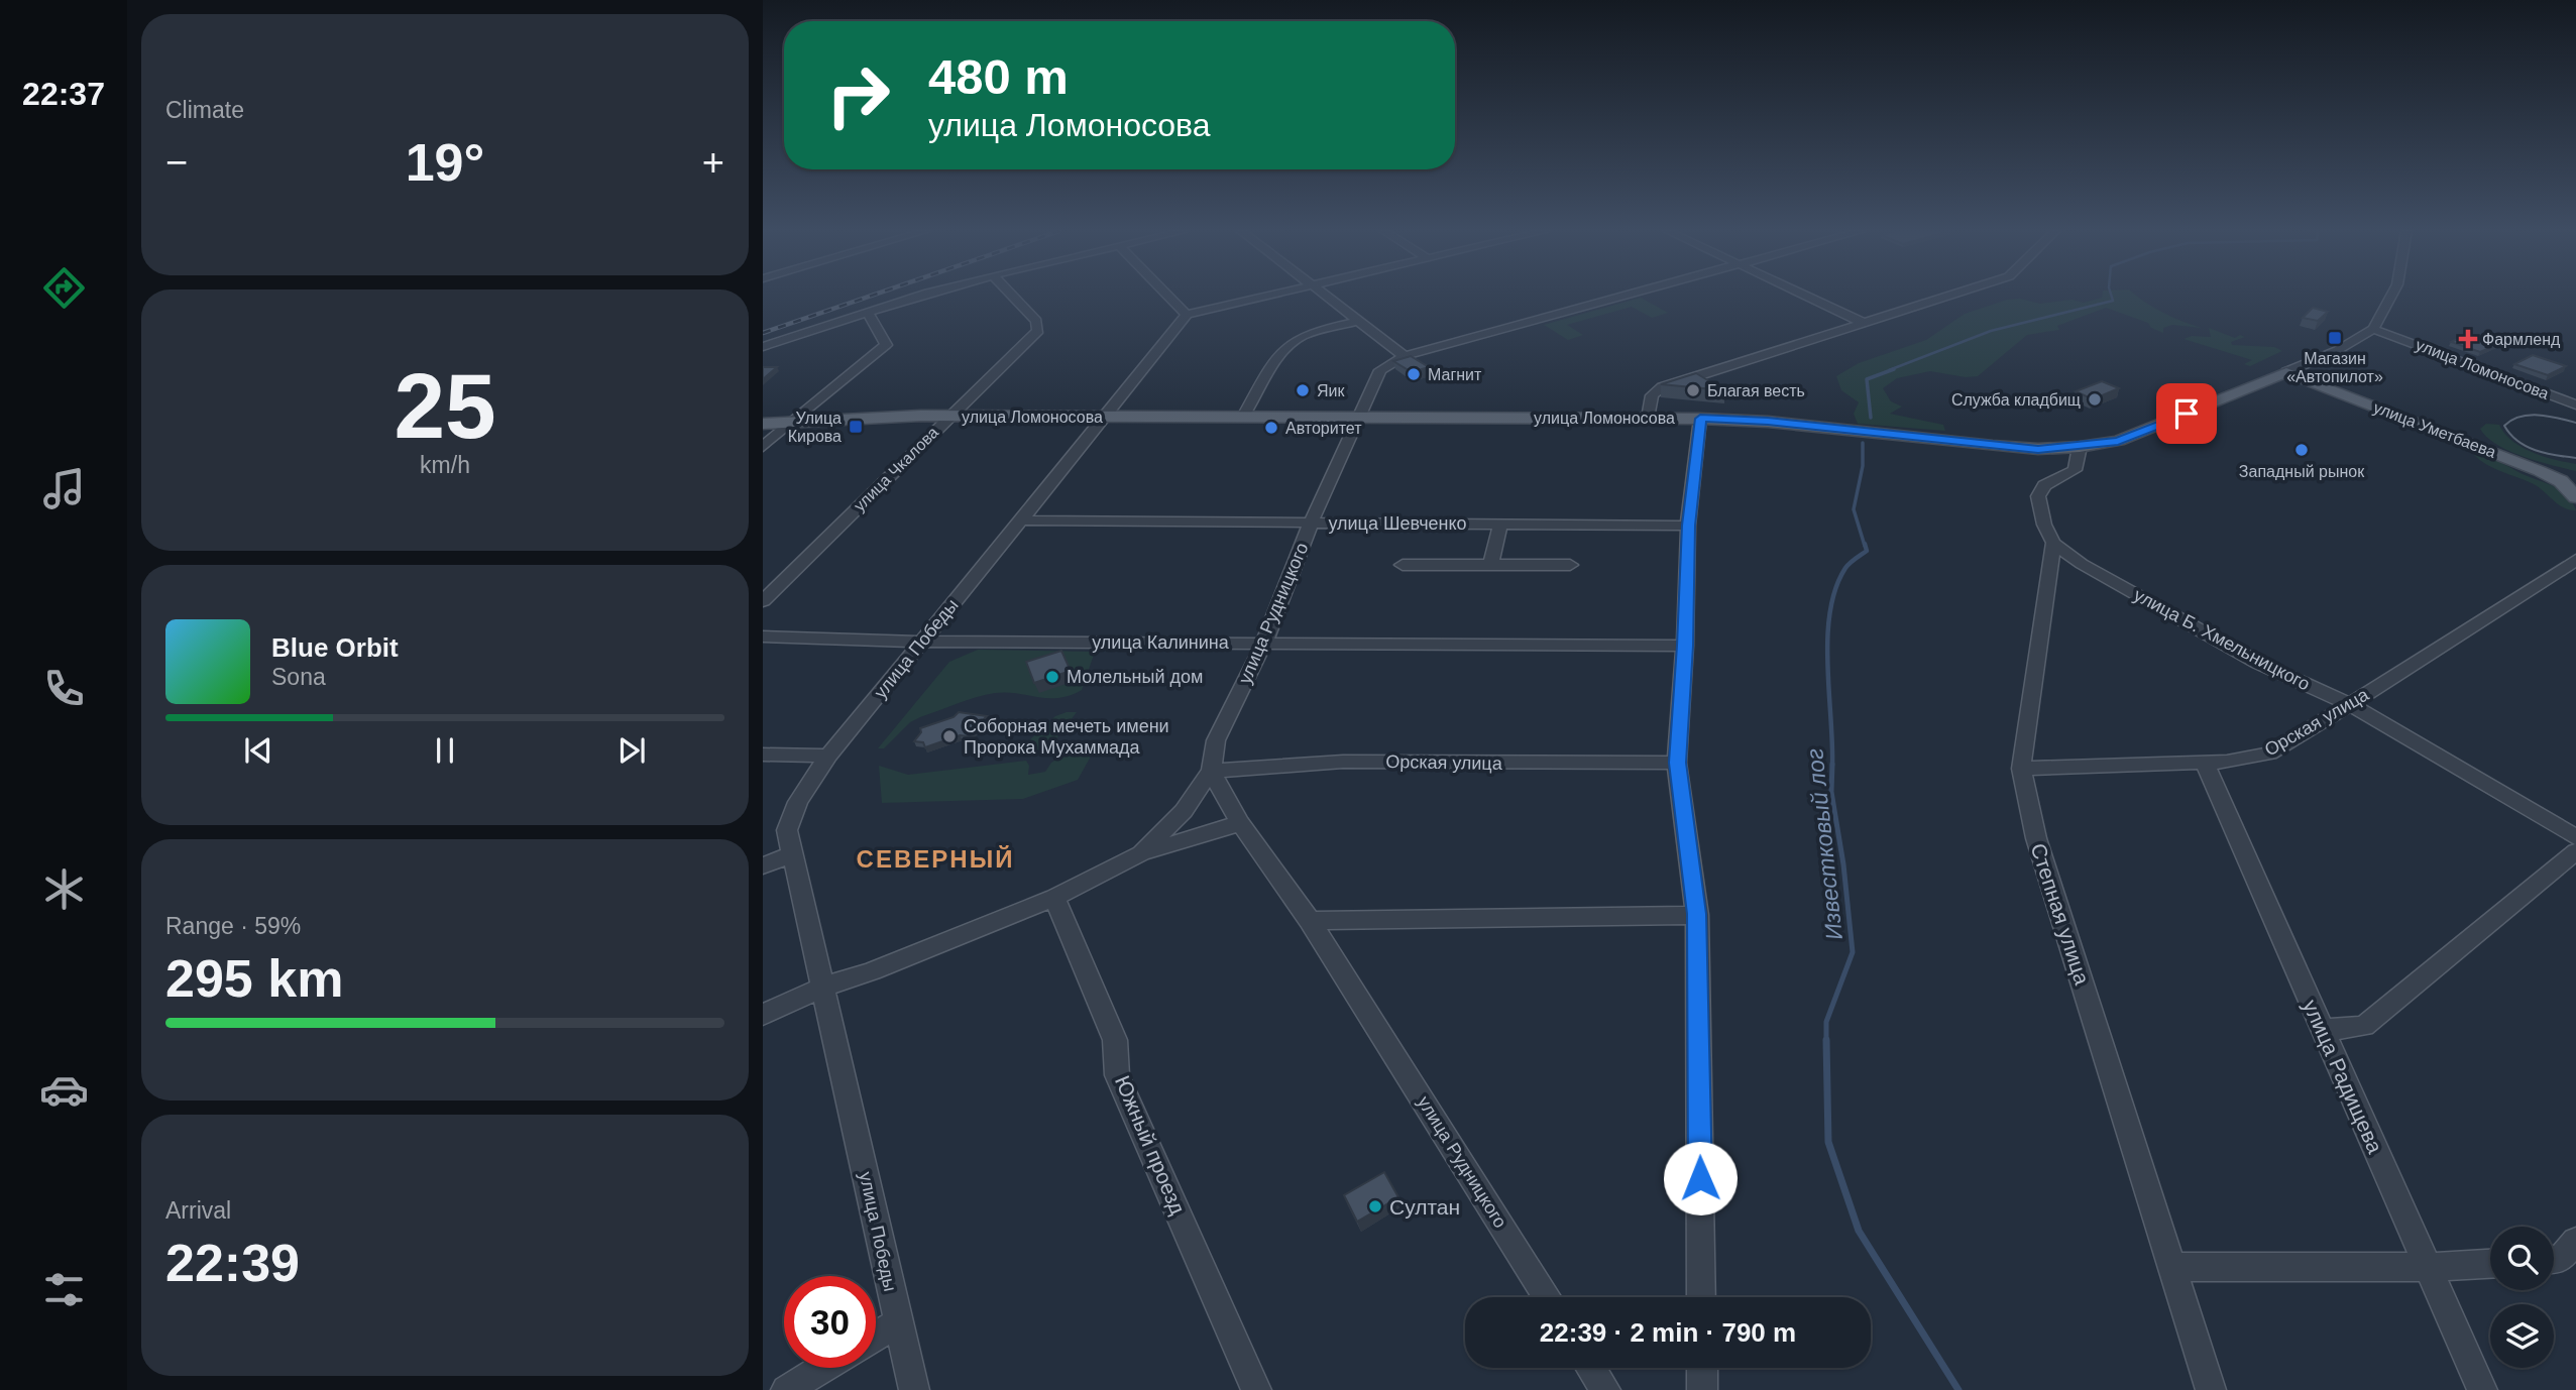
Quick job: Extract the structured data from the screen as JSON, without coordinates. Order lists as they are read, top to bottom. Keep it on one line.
{"streets":{"main road":["улица Ломоносова","улица Уметбаева"],"street":["улица Чкалова","улица Шевченко","улица Рудницкого","улица Б. Хмельницкого","улица Калинина","улица Победы","Орская улица","Степная улица","улица Радищева","Южный проезд"]},"crossings":[["улица Ломоносова","улица Уметбаева"],["улица Ломоносова","улица Чкалова"],["улица Ломоносова","улица Рудницкого"],["улица Ломоносова","улица Победы"],["улица Ломоносова","Степная улица"],["улица Шевченко","улица Рудницкого"],["улица Шевченко","улица Победы"],["улица Рудницкого","улица Калинина"],["улица Рудницкого","Орская улица"],["улица Б. Хмельницкого","Орская улица"],["улица Б. Хмельницкого","Степная улица"],["улица Калинина","улица Победы"],["Орская улица","Степная улица"],["Орская улица","улица Радищева"]],"districts":["СЕВЕРНЫЙ"],"water":["Известковый лог"],"places":{"transit":["Магазин «Автопилот»","Улица Кирова"],"health":["Фармленд"],"other":["Магнит","Яик","Благая весть","Служба кладбищ","Авторитет","Западный рынок","Молельный дом","Соборная мечеть имени Пророка Мухаммада","Султан"]},"page":{"tabs":"22:37","tile":["Climate",["25","km/h"],["Range · 59%","295 km"],["Arrival","22:39"]],"turn":["480 m","улица Ломоносова"],"heat":["−","19°","+"],"song":["Blue Orbit","Sona"],"limit":"30","trip":"22:39 · 2 min · 790 m"}}
